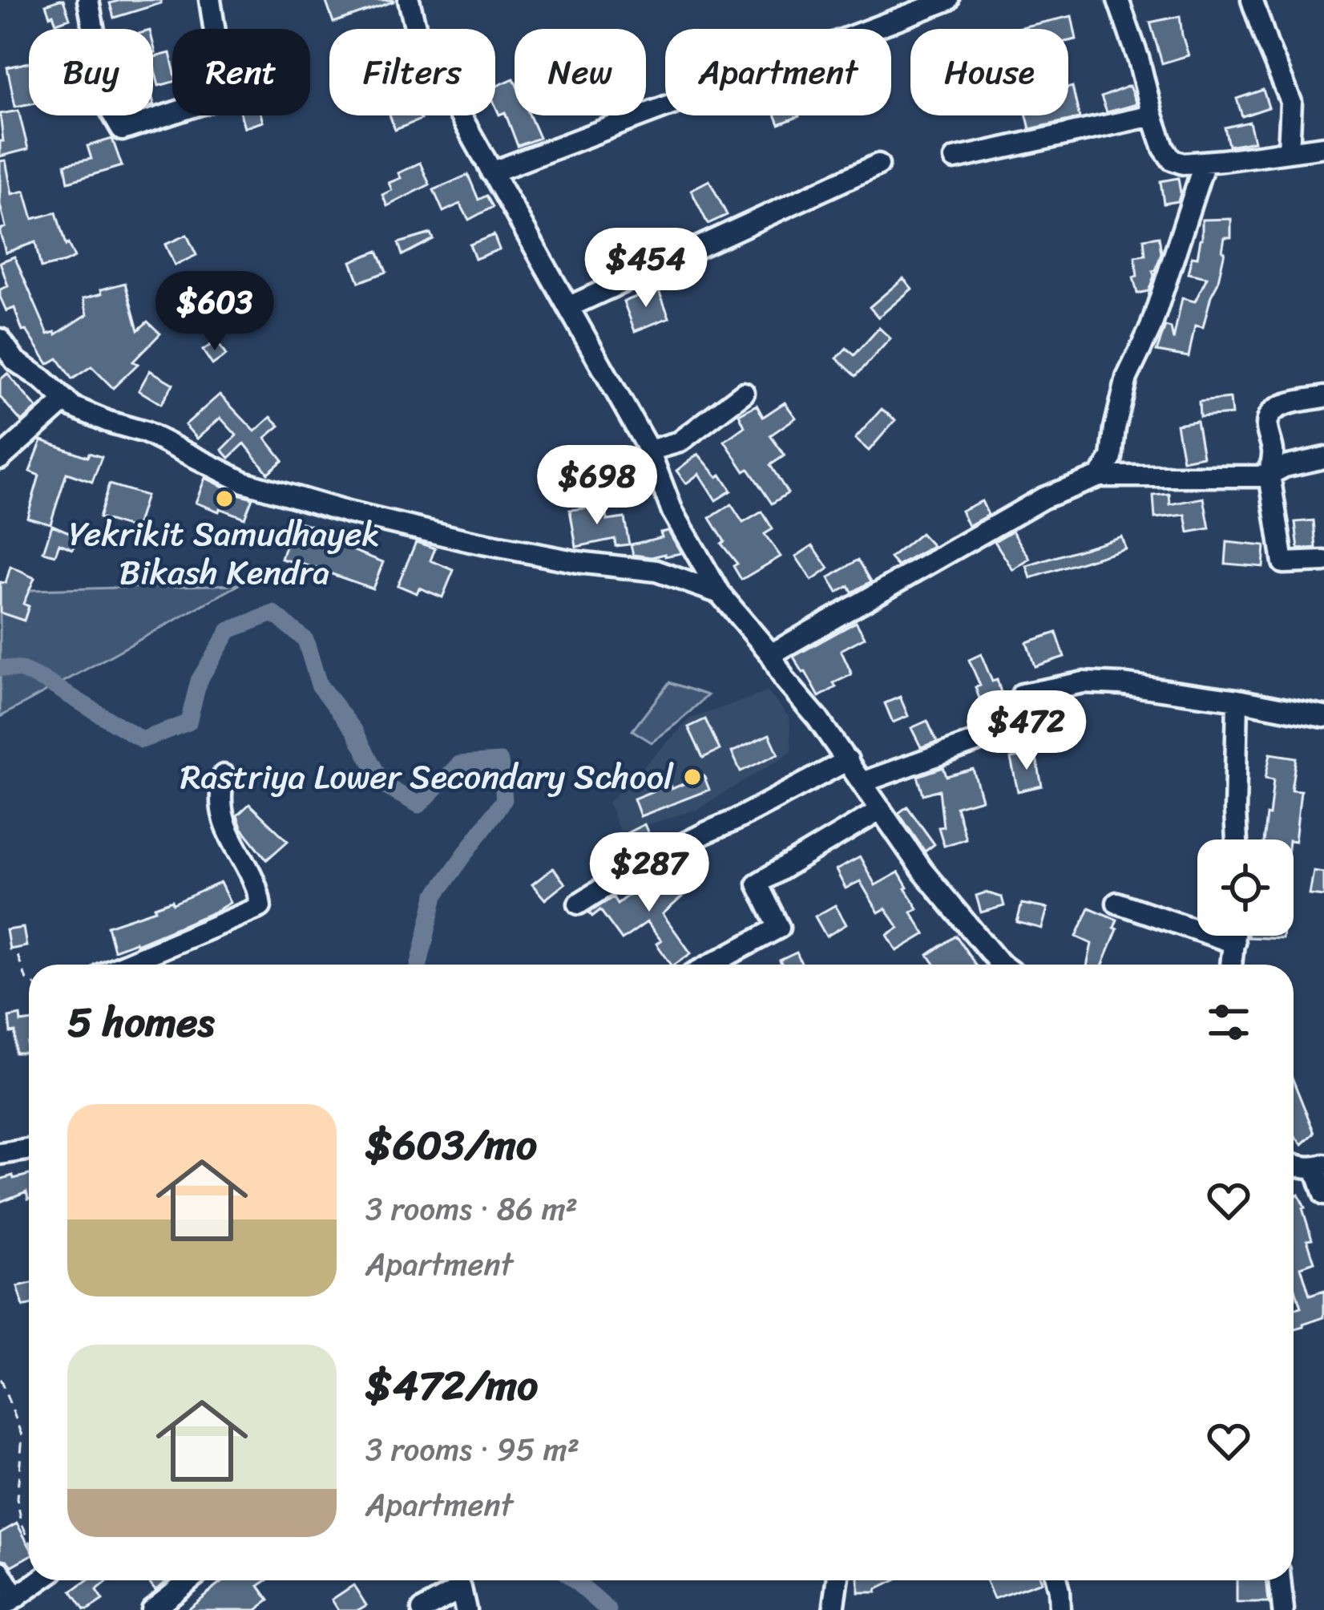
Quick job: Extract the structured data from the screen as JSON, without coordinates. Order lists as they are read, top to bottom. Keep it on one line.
{"places":["Yekrikit Samudhayek Bikash Kendra","Rastriya Lower Secondary School"],"page":{"chip":["Buy","Rent","Filters","New","Apartment","House"],"price":["$454","$603","$698","$472","$287"],"heading":"5 homes","list":[{"name":"$603/mo","note":"3 rooms · 86 m² · Apartment"},{"name":"$472/mo","note":"3 rooms · 95 m² · Apartment"}]}}
